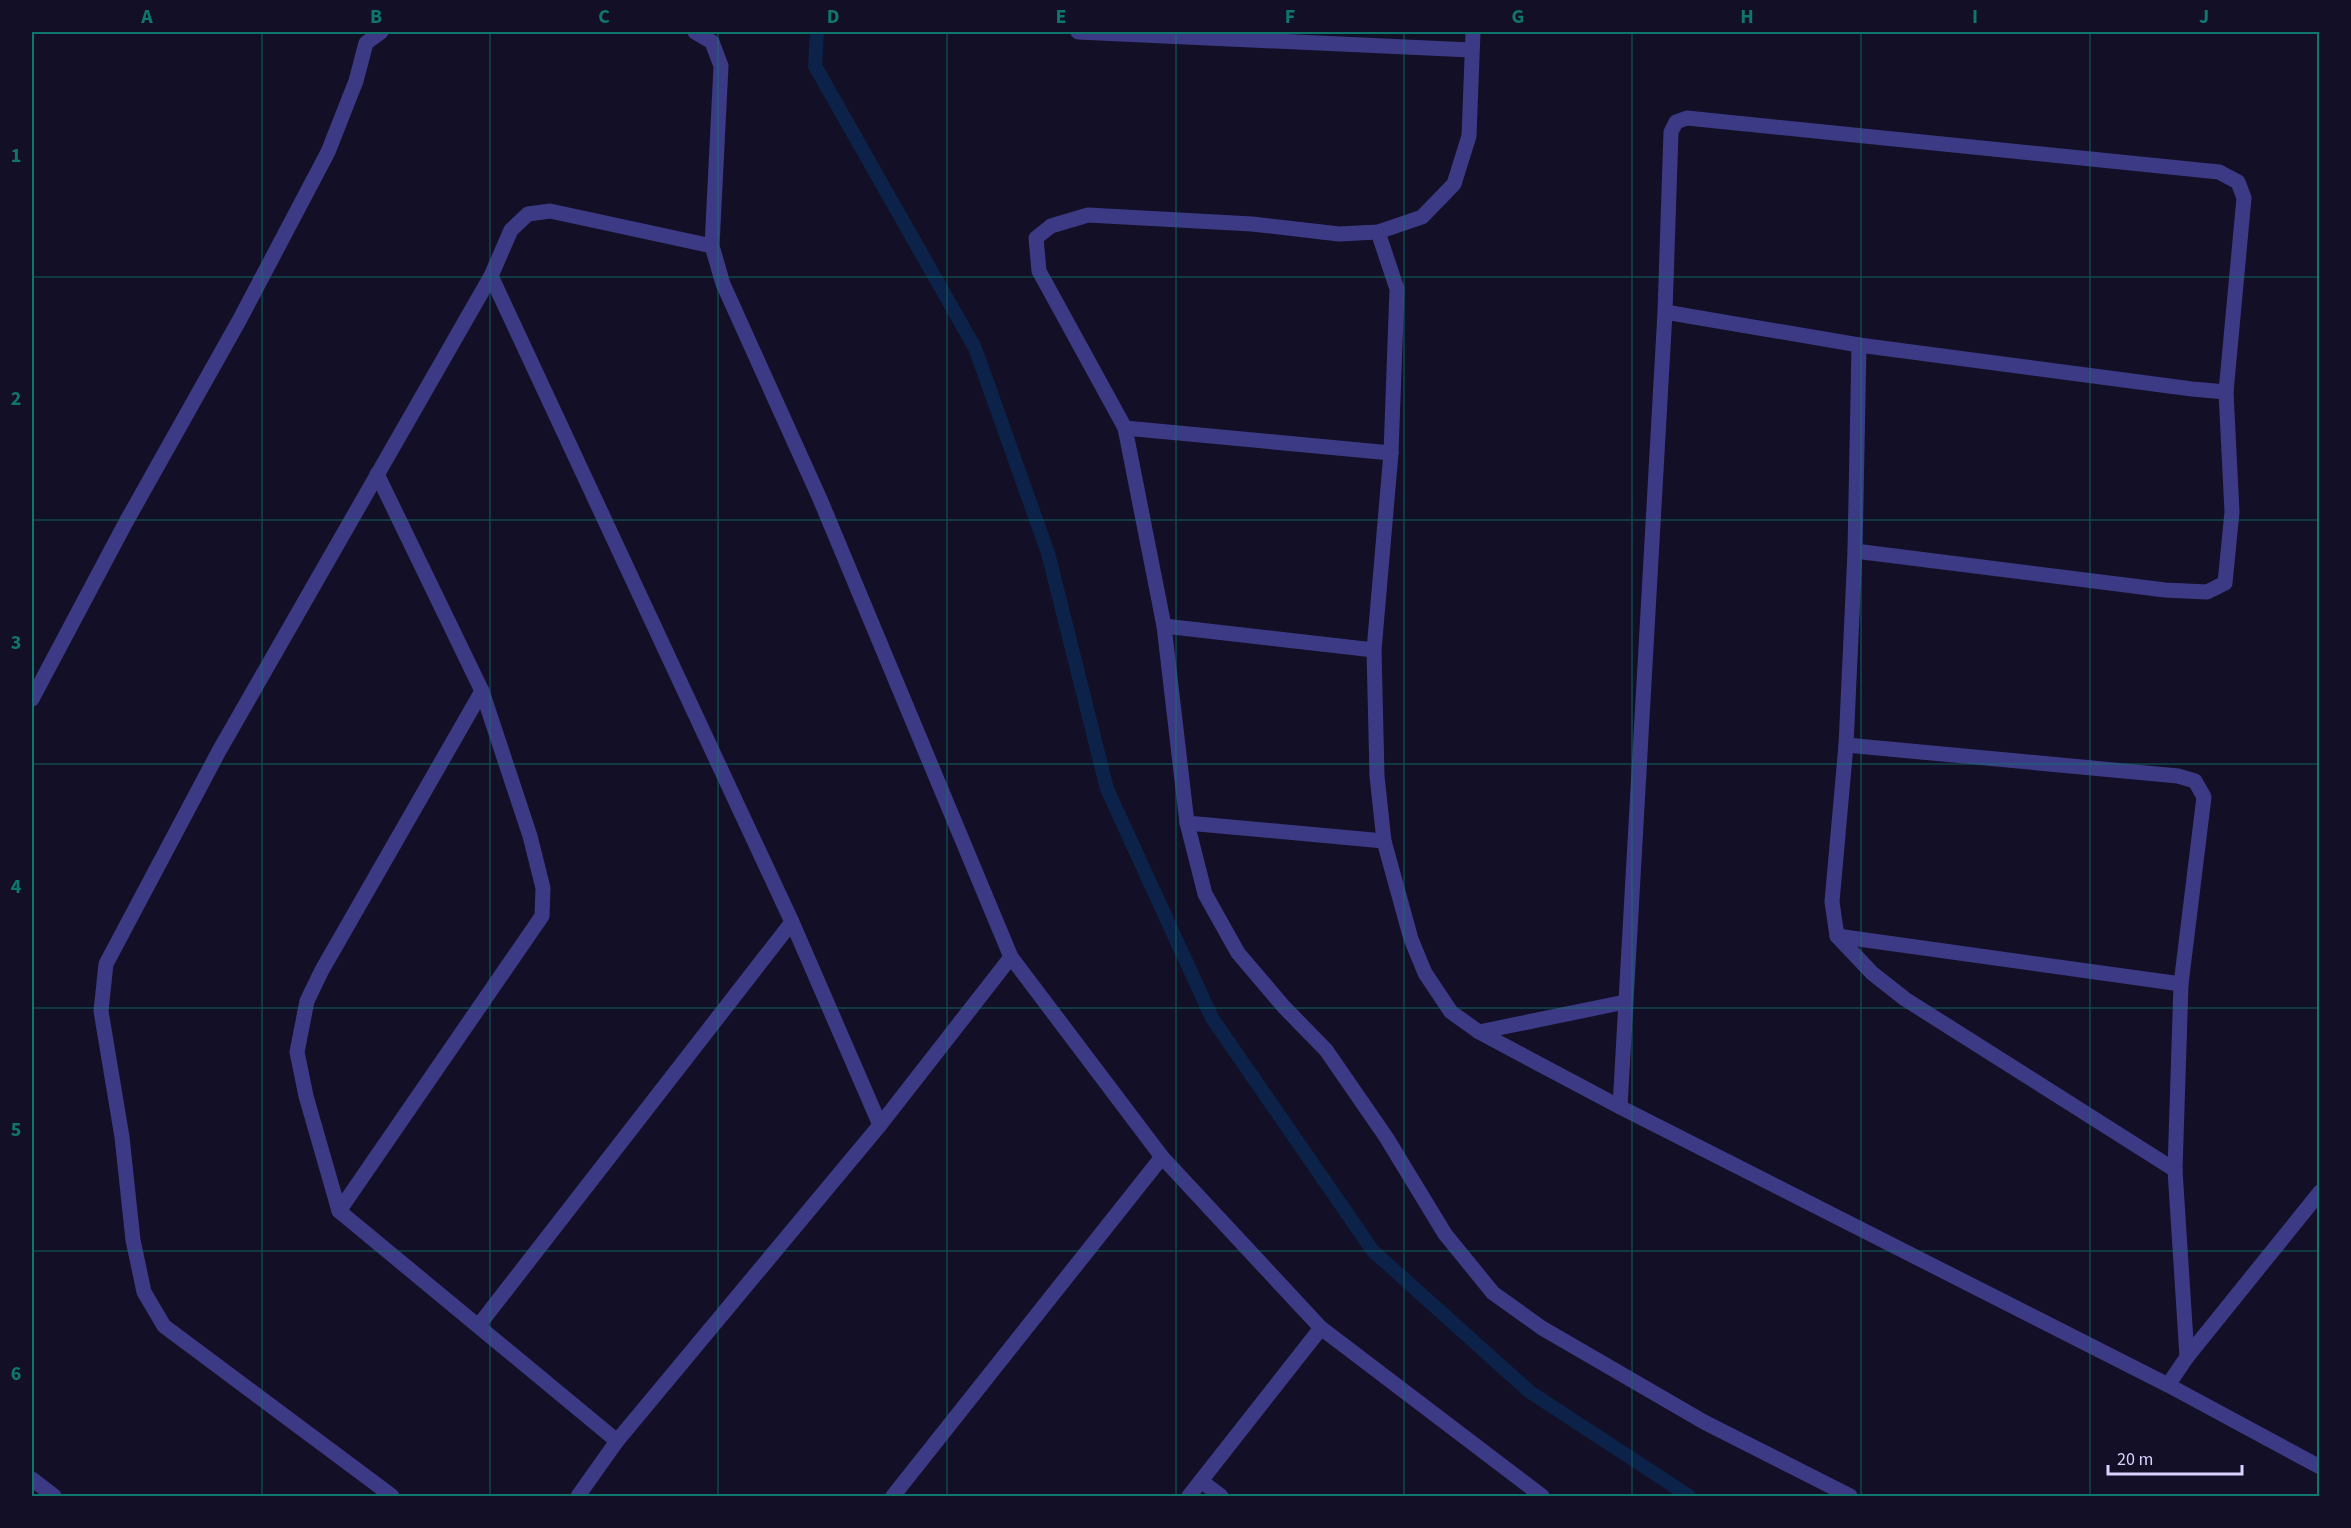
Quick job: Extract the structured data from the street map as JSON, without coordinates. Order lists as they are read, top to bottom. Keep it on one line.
{"scale_bar":"20 m","grid":{"columns":["A","B","C","D","E","F","G","H","I","J"],"rows":["1","2","3","4","5","6"]}}
